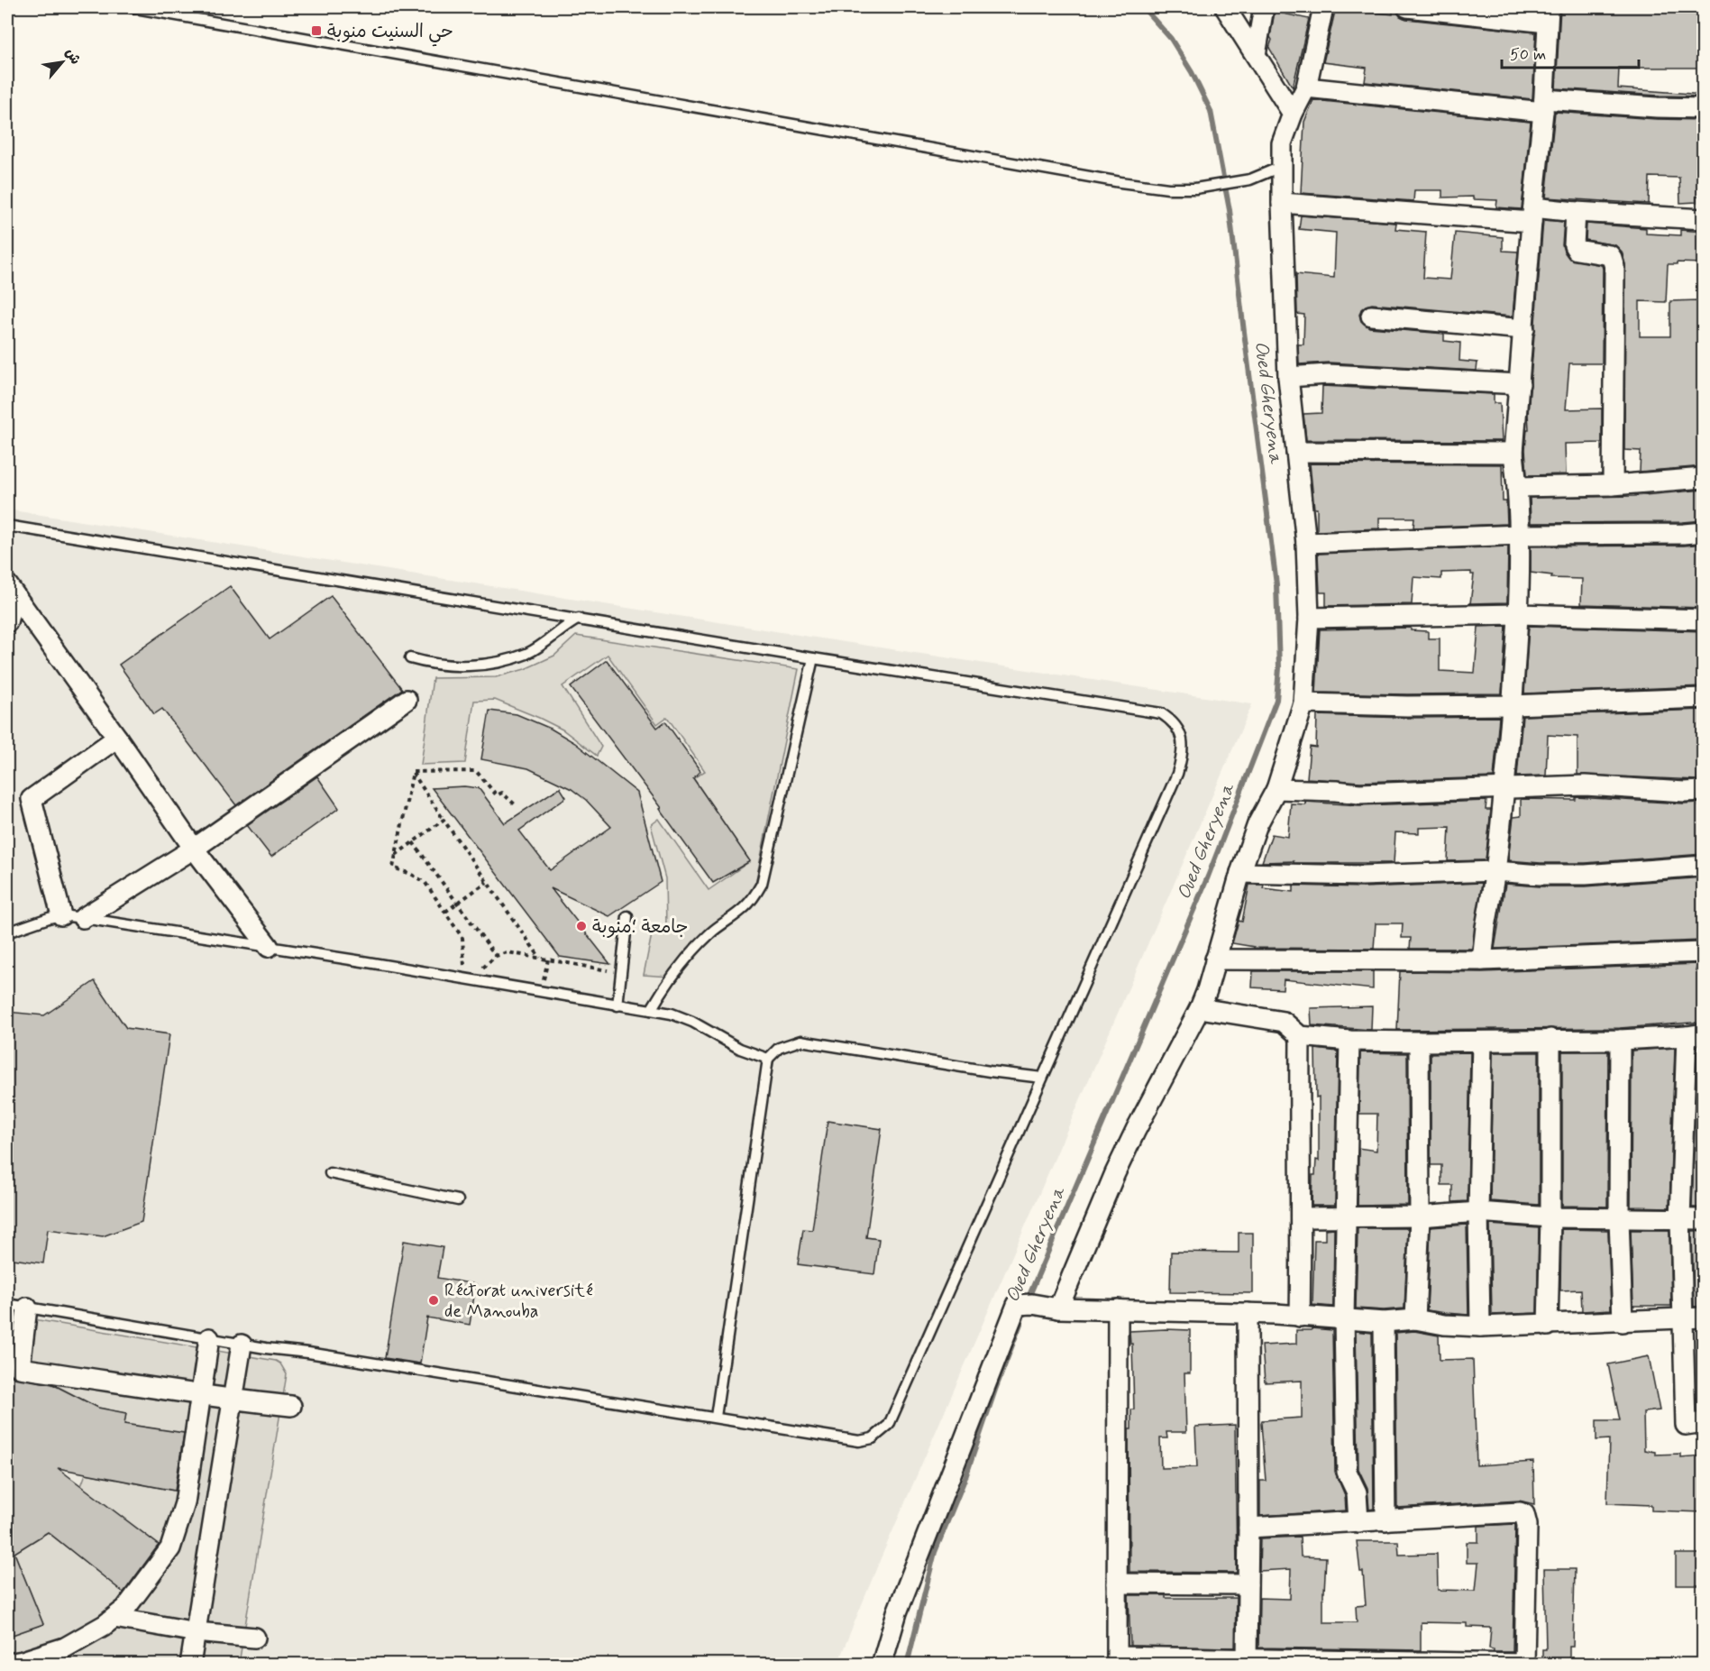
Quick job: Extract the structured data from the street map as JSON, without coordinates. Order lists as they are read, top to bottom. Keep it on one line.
{"water":["Oued Gheryena"],"places":{"transit":["حي السنيت منوبة"],"other":["جامعة ؛منوبة","Réctorat université de Manouba"]},"scale_bar":"50 m","north":"top right"}
